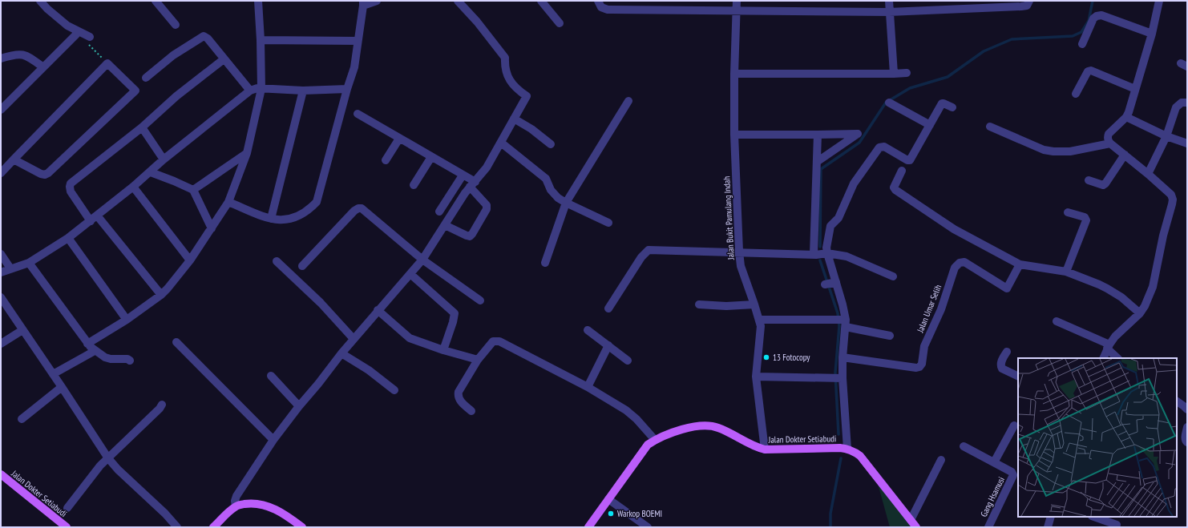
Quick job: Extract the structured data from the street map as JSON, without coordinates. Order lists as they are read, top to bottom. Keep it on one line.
{"streets":{"main road":["Jalan Dokter Setiabudi"],"street":["Jalan Bukit Pamulang Indah","Jalan Umar Selih","Gang Hsamusi"]},"crossings":[["Jalan Bukit Pamulang Indah","Jalan Dokter Setiabudi"]],"places":["13 Fotocopy","Warkop BOEMI"]}
